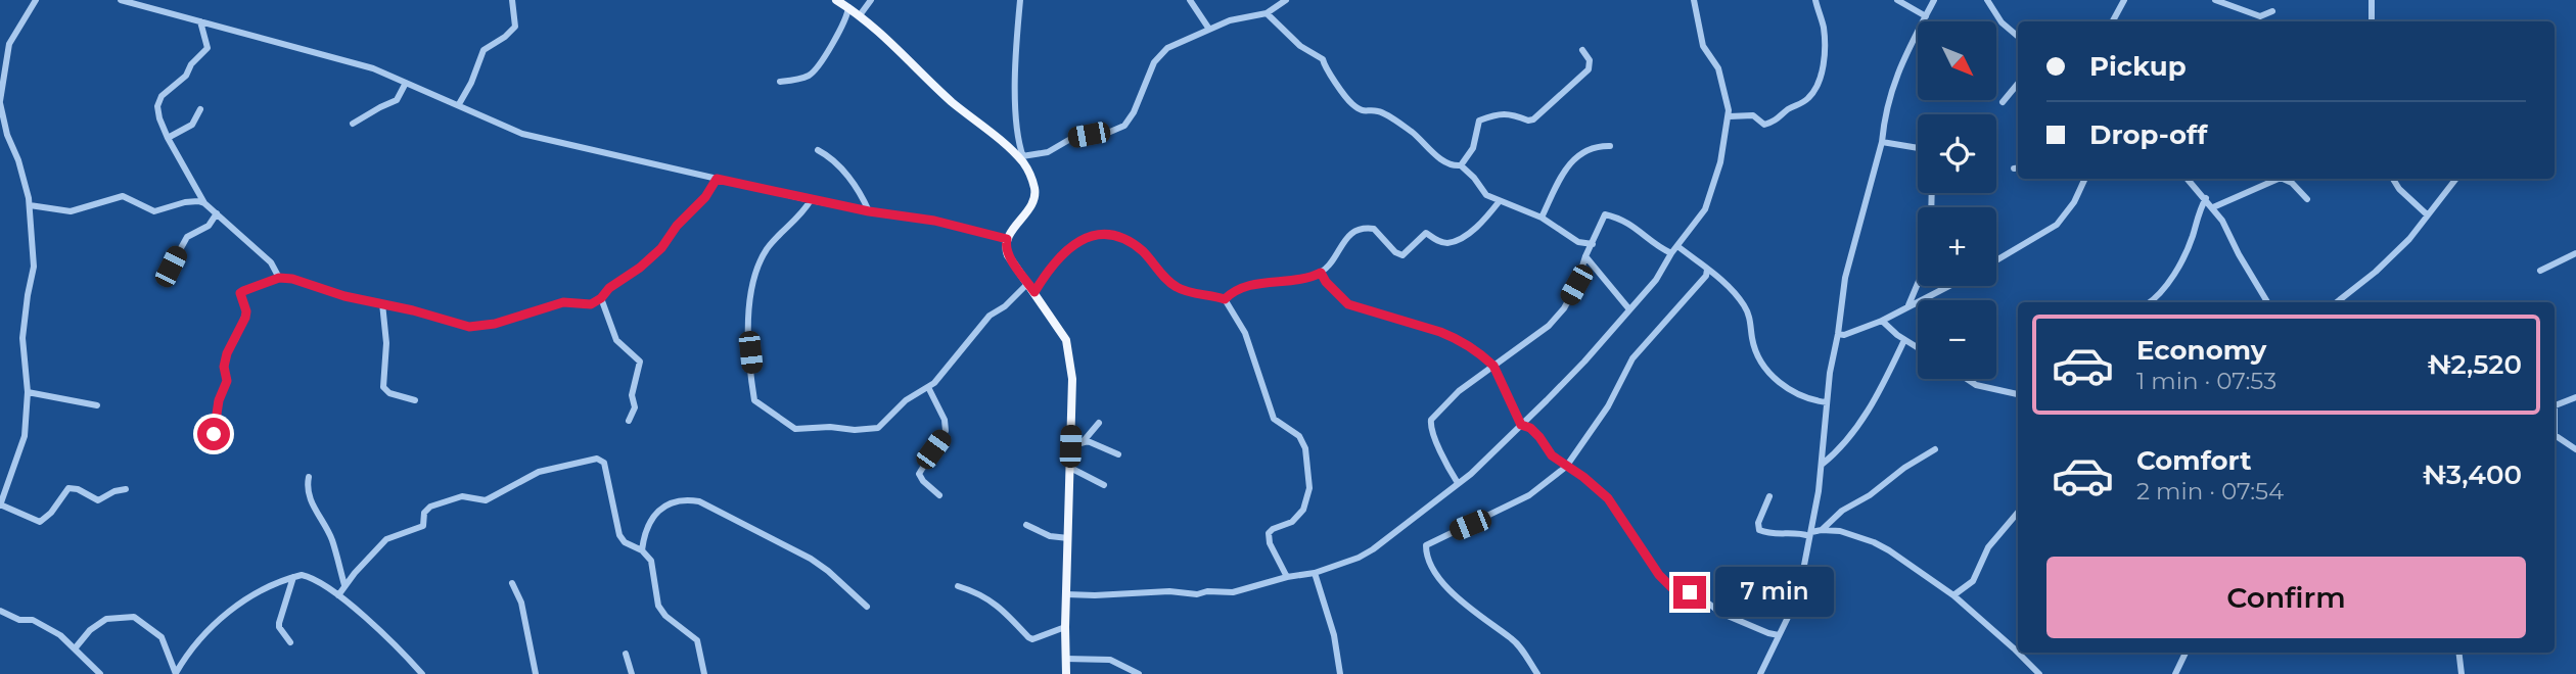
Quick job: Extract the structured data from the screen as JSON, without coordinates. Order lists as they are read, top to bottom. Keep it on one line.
{"north":"bottom right","page":{"map_buttons":["+","−"],"banner":["Pickup","Drop-off"],"list":[{"name":"Economy","note":"1 min · 07:53","value":"₦2,520"},{"name":"Comfort","note":"2 min · 07:54","value":"₦3,400"}],"buttons":"Confirm","bubble":"7 min"}}
